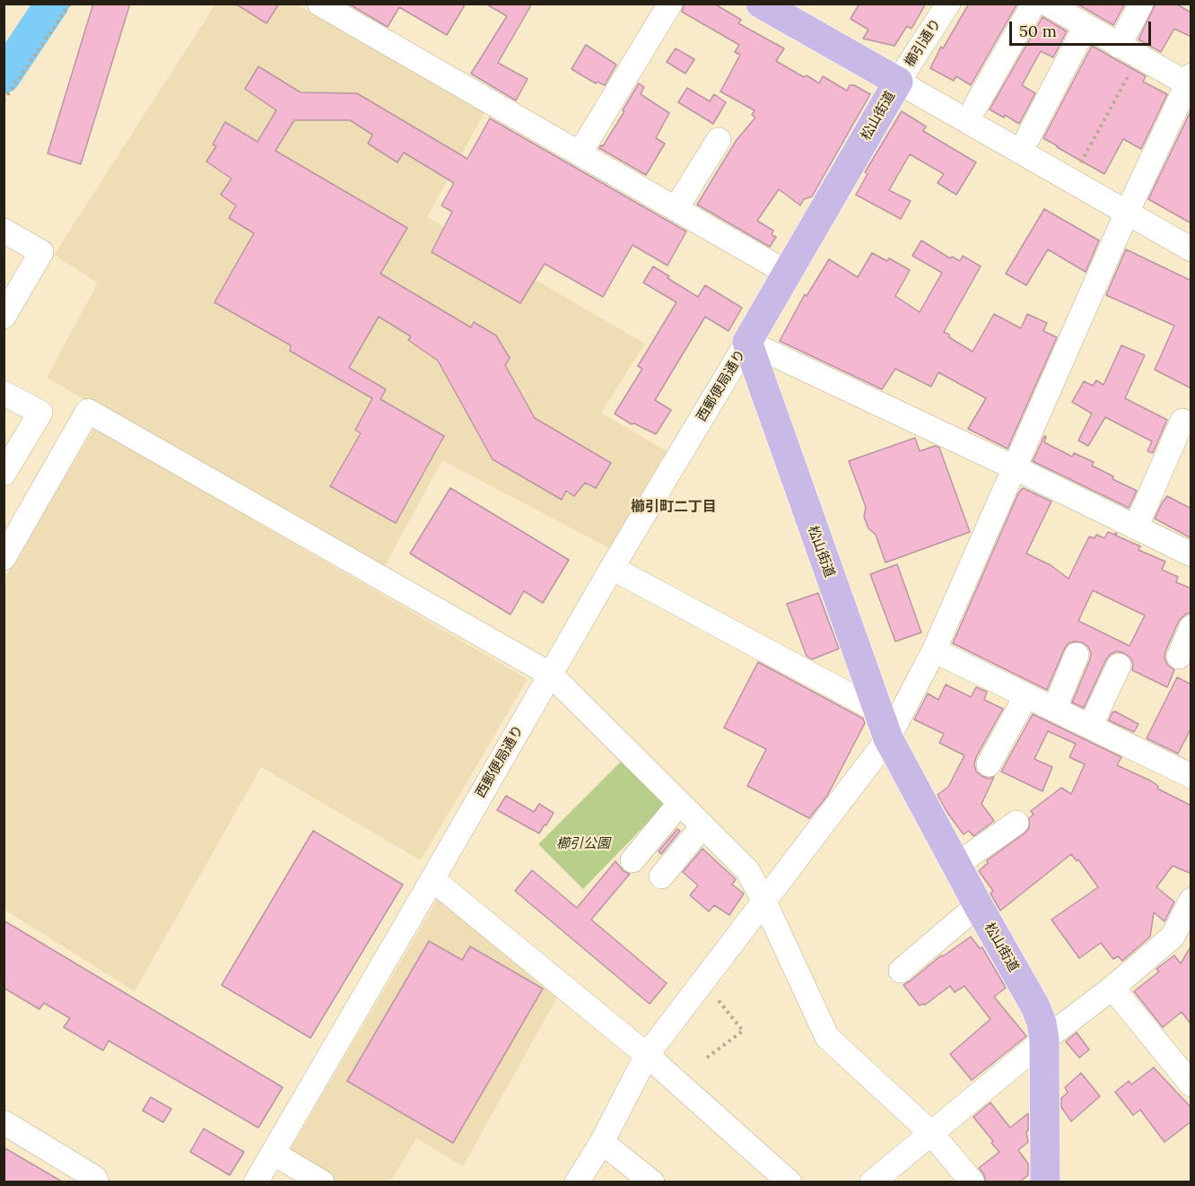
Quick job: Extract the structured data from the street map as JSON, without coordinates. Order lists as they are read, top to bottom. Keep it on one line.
{"streets":{"main road":["松山街道"],"street":["櫛引通り","西郵便局通り"]},"crossings":[["櫛引通り","松山街道"],["松山街道","西郵便局通り"]],"districts":["櫛引町二丁目"],"parks":["櫛引公園"],"scale_bar":"50 m"}
